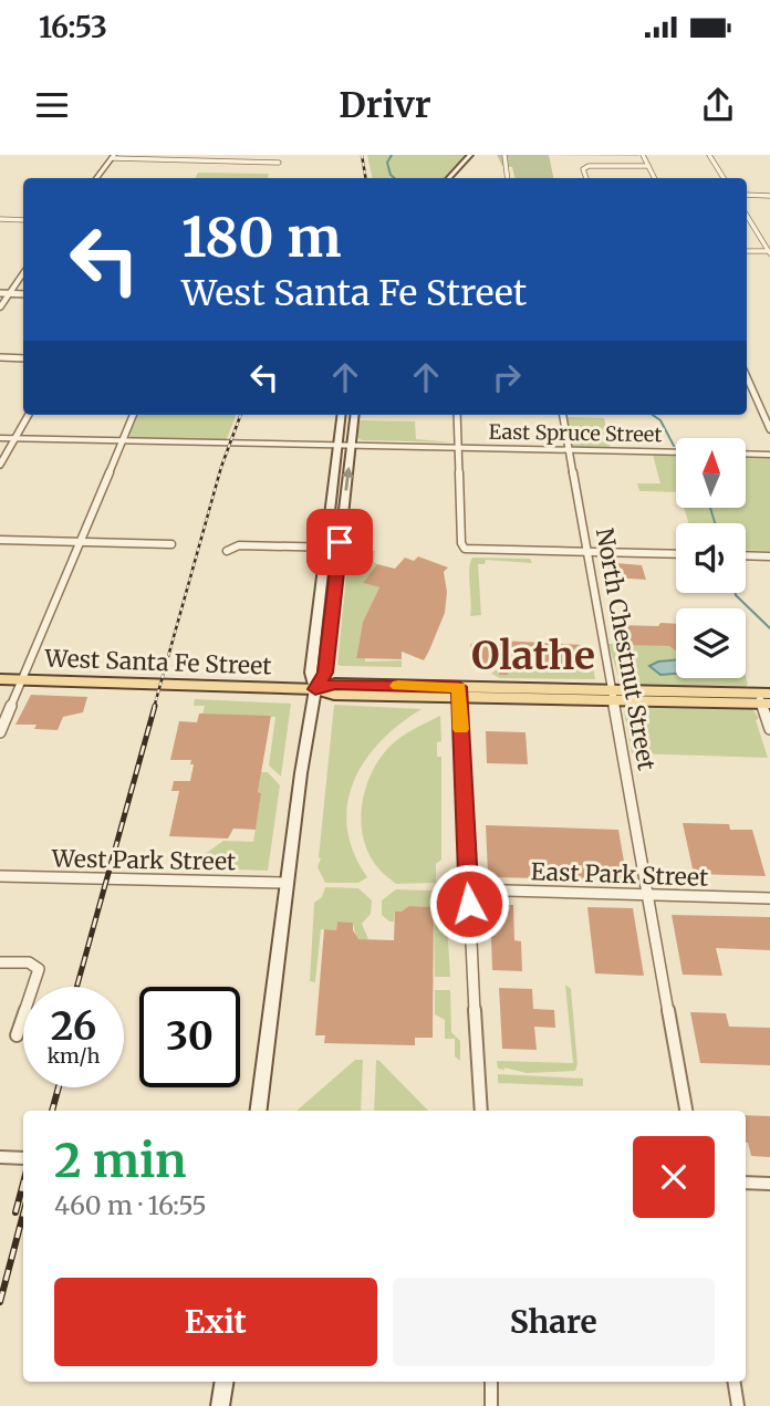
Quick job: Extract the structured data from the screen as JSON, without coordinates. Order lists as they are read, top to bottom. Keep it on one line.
{"streets":{"main road":["West Santa Fe Street"],"street":["East Spruce Street","North Chestnut Street","West Park Street","East Park Street"]},"crossings":[["East Spruce Street","North Chestnut Street"],["North Chestnut Street","West Santa Fe Street"],["North Chestnut Street","East Park Street"]],"districts":["Olathe"],"north":"top","page":{"status":"16:53","header":"Drivr","turn":["180 m","West Santa Fe Street"],"speed":"26 km/h","limit":"30","heading":["2 min","460 m · 16:55"],"buttons":["Exit","Share"]}}
